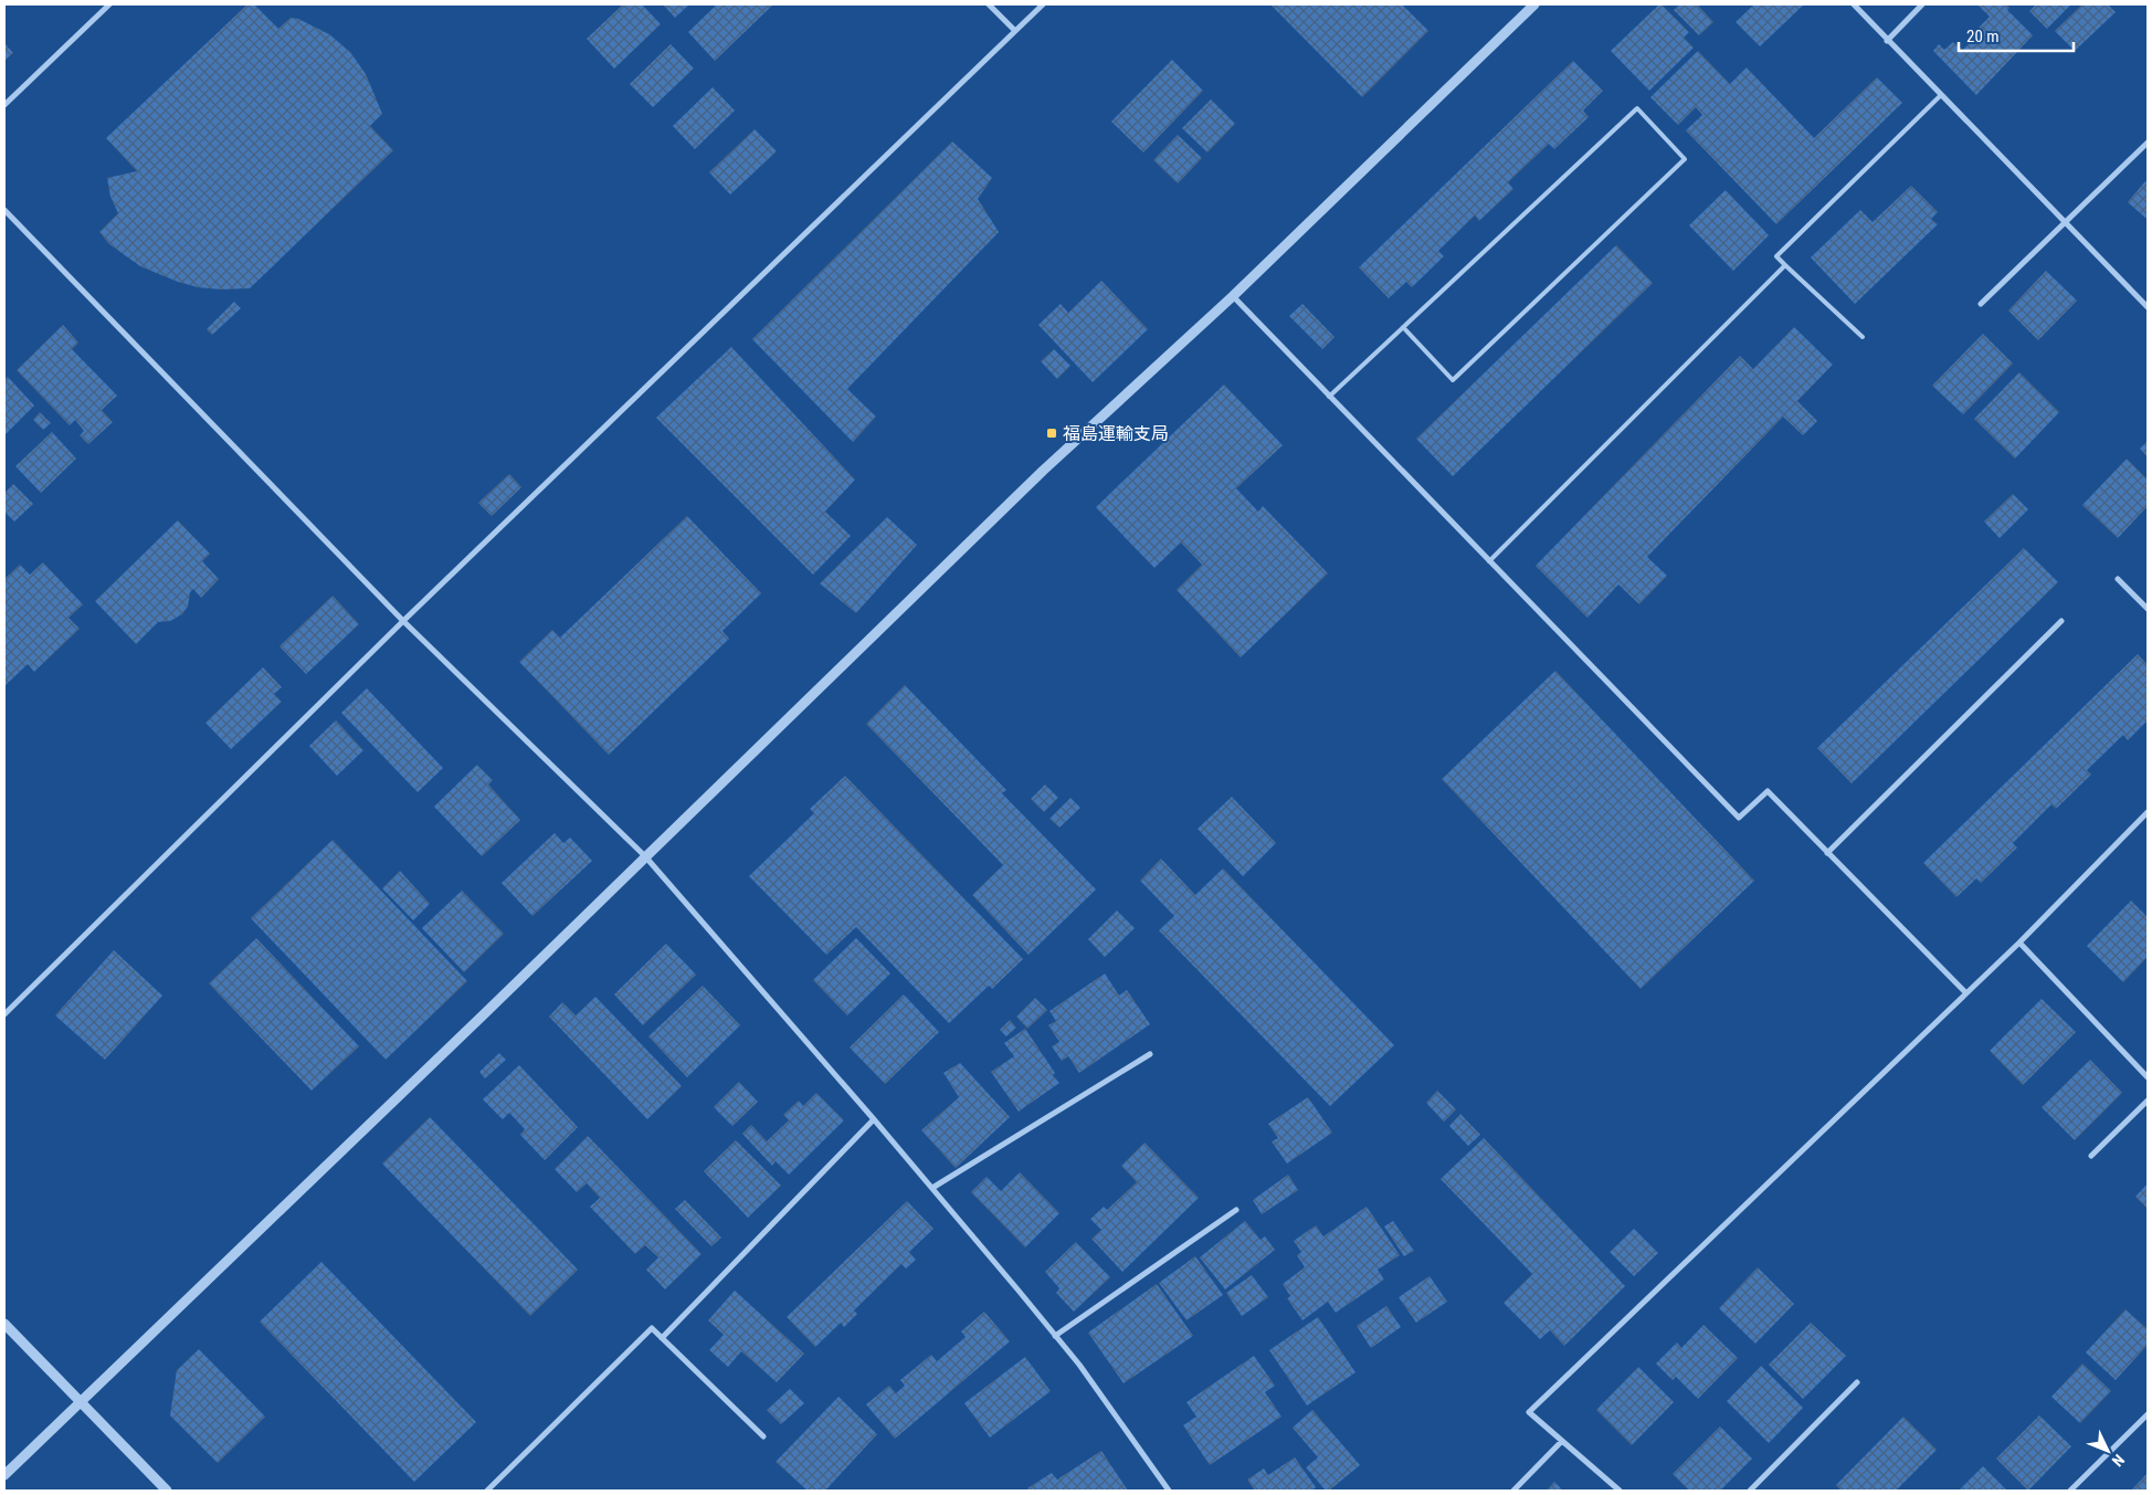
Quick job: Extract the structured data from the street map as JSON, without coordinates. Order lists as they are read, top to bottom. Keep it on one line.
{"places":{"transit":["福島運輸支局"]},"scale_bar":"20 m","north":"bottom right"}
